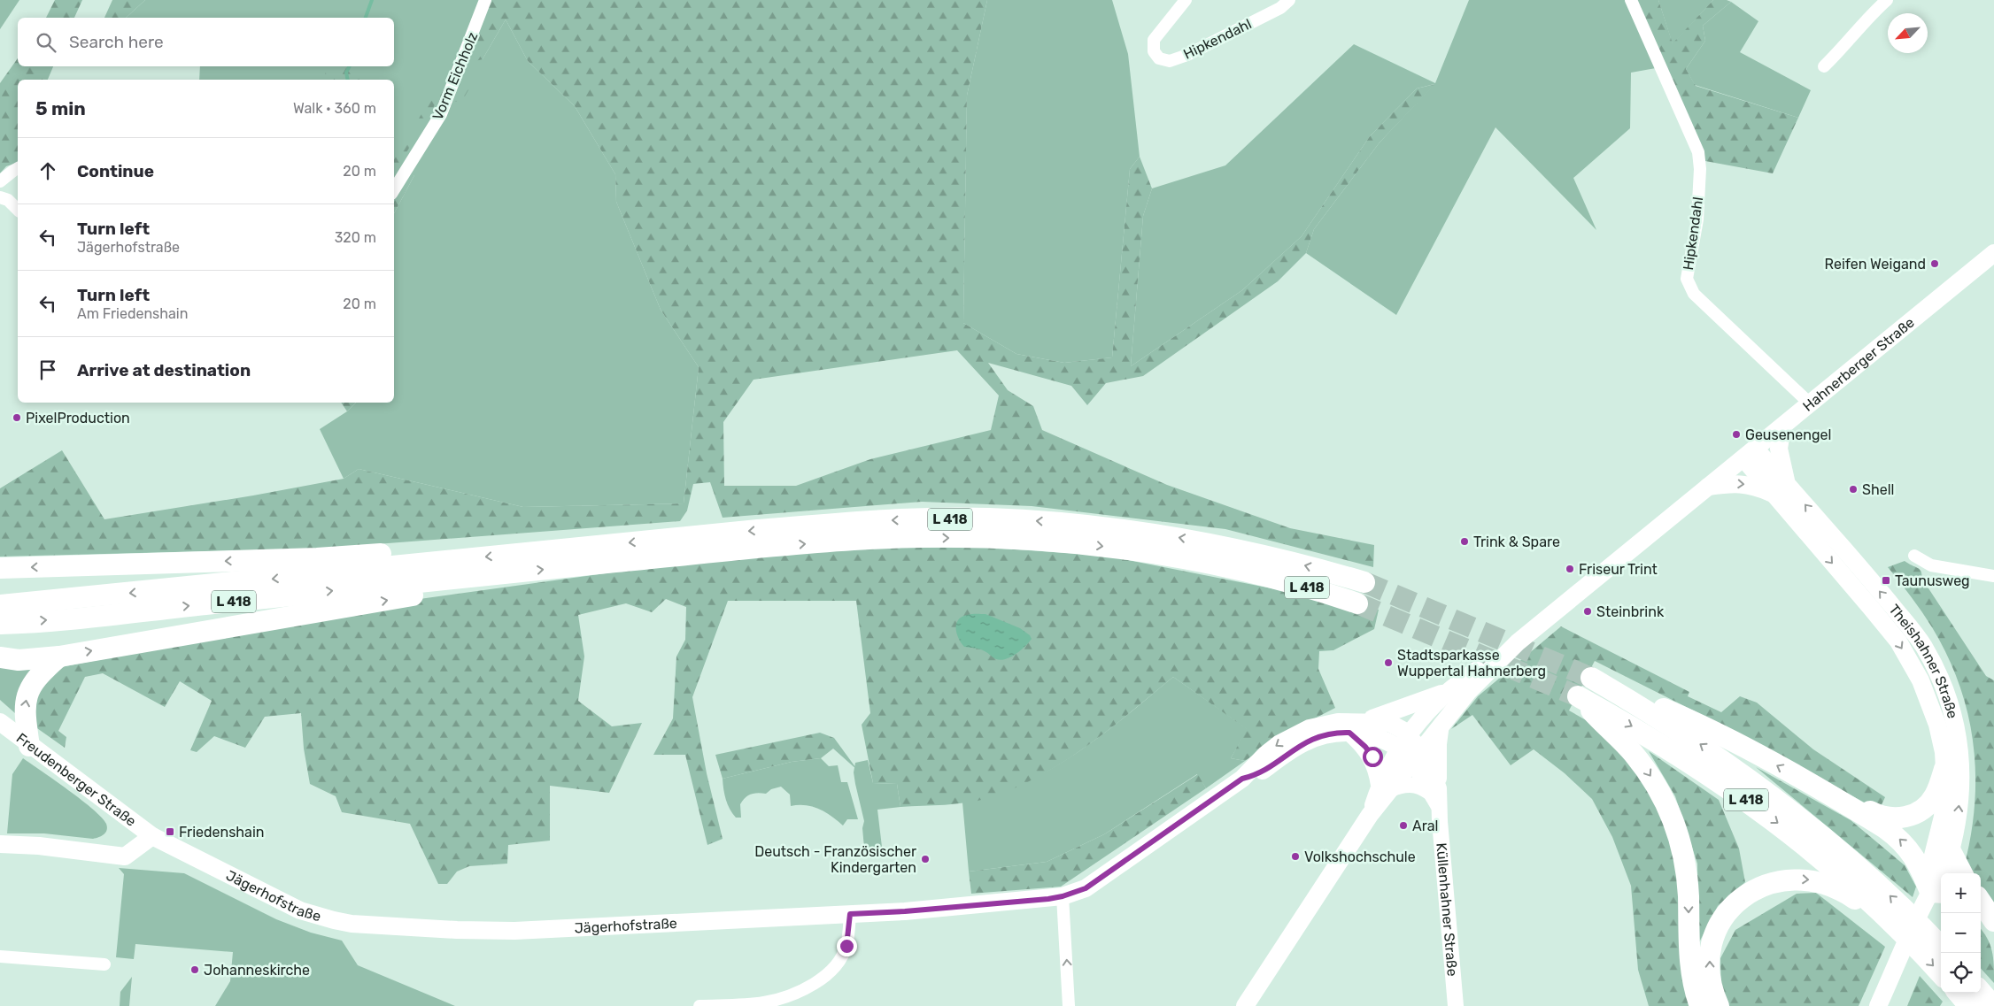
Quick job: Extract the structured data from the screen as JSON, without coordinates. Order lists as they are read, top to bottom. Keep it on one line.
{"streets":{"highway":["L 418"],"main road":["Hahnerberger Straße","Theishahner Straße","Freudenberger Straße","Jägerhofstraße"],"street":["Hipkendahl","Vorm Eichholz","Küllenhahner Straße"]},"crossings":[["Hipkendahl","Hahnerberger Straße"],["Hahnerberger Straße","Theishahner Straße"],["Hahnerberger Straße","Jägerhofstraße"],["L 418","Theishahner Straße"],["Freudenberger Straße","Jägerhofstraße"]],"places":{"other":["Reifen Weigand","PixelProduction","Geusenengel","Shell","Trink & Spare","Friseur Trint","Steinbrink","Stadtsparkasse Wuppertal Hahnerberg","Aral","Volkshochschule","Deutsch - Französischer Kindergarten","Johanneskirche"],"transit":["Taunusweg","Friedenshain"]},"north":"bottom left","page":{"search":"Search here","heading":["5 min","Walk · 360 m"],"list":[["Continue","20 m"],["Turn left","Jägerhofstraße","320 m"],["Turn left","Am Friedenshain","20 m"],"Arrive at destination"],"map_buttons":["+","−"]}}
